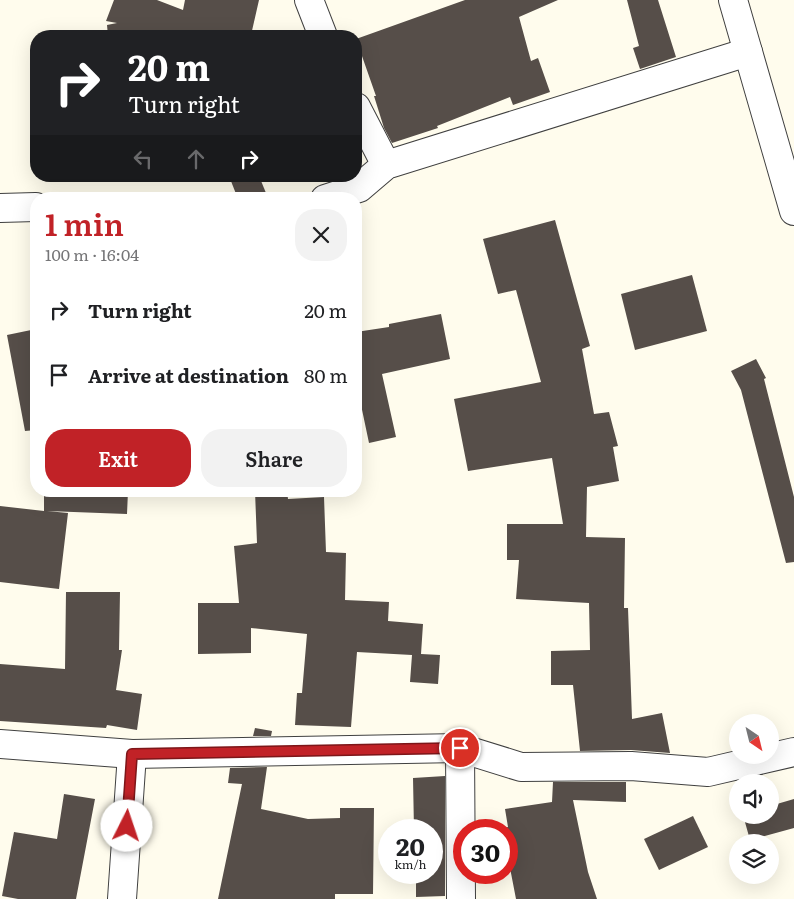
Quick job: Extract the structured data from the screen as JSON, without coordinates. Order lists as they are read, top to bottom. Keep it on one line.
{"north":"bottom right","page":{"turn":["20 m","Turn right"],"heading":["1 min","100 m · 16:04"],"list":[{"name":"Turn right","value":"20 m"},{"name":"Arrive at destination","value":"80 m"}],"buttons":["Exit","Share"],"speed":"20 km/h","limit":"30"}}
